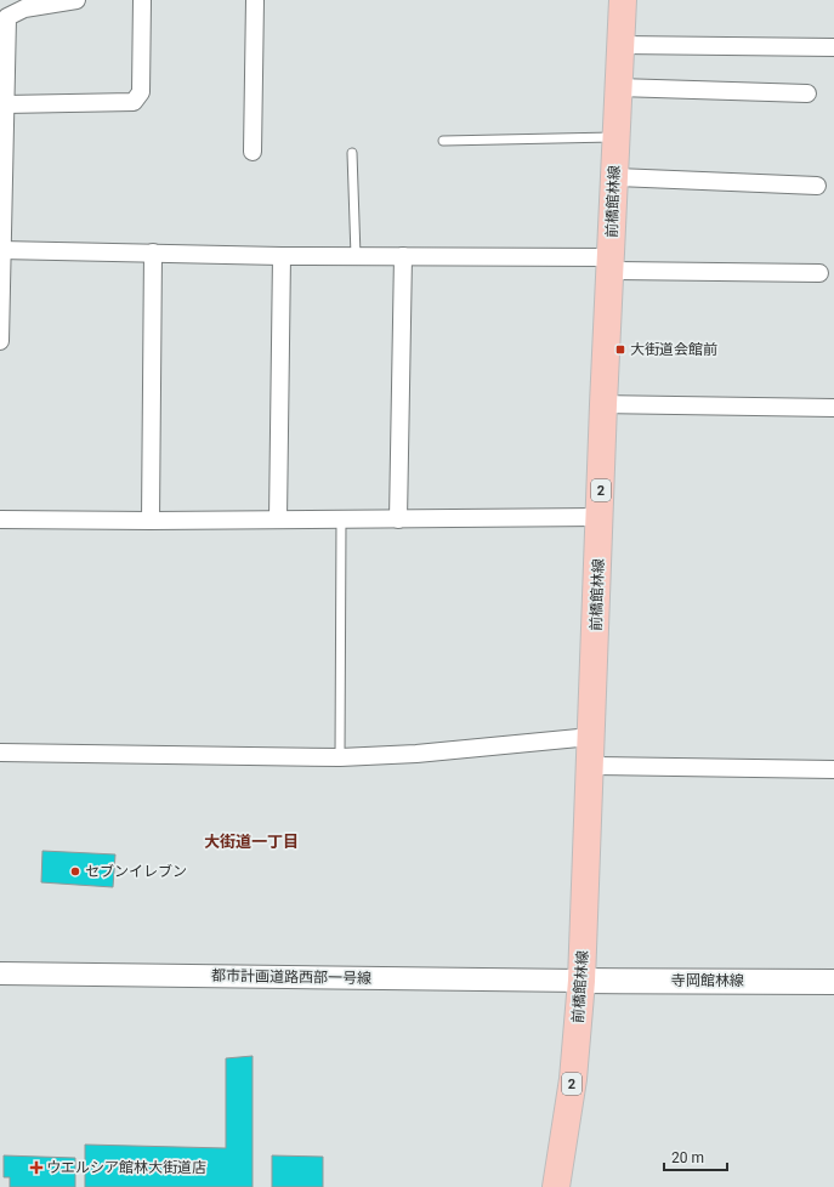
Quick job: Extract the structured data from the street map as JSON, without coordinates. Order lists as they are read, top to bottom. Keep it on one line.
{"streets":{"main road":["前橋館林線","2","寺岡館林線"],"street":["都市計画道路西部一号線"]},"crossings":[["前橋館林線","都市計画道路西部一号線"],["前橋館林線","寺岡館林線"],["都市計画道路西部一号線","寺岡館林線"]],"districts":["大街道一丁目"],"places":{"transit":["大街道会館前"],"other":["セブンイレブン"],"health":["ウエルシア館林大街道店"]},"scale_bar":"20 m"}
